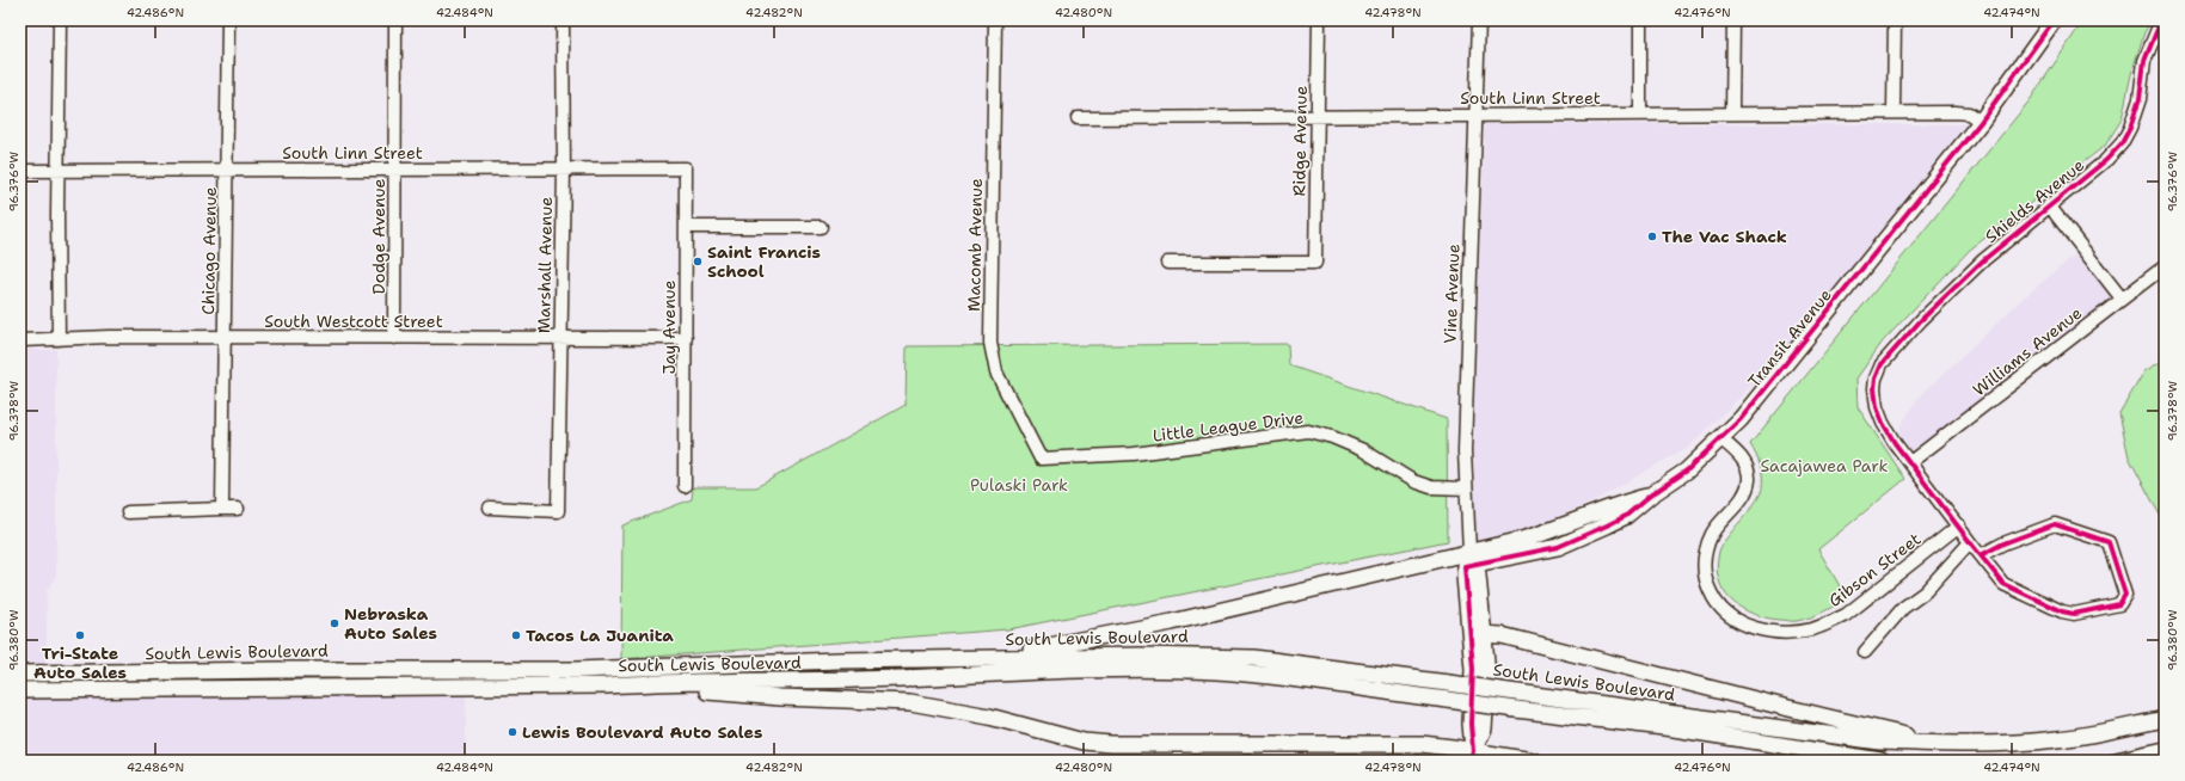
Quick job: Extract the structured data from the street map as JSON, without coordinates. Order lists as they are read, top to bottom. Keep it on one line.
{"streets":{"main road":["Transit Avenue","South Lewis Boulevard"],"street":["South Linn Street","Ridge Avenue","Shields Avenue","Dodge Avenue","Macomb Avenue","Chicago Avenue","Marshall Avenue","Vine Avenue","South Westcott Street","Jay Avenue","Williams Avenue","Little League Drive","Gibson Street"]},"crossings":[["South Linn Street","Ridge Avenue"],["South Linn Street","Dodge Avenue"],["South Linn Street","Chicago Avenue"],["South Linn Street","Marshall Avenue"],["South Linn Street","Vine Avenue"],["South Linn Street","Jay Avenue"],["South Linn Street","Transit Avenue"],["Shields Avenue","Williams Avenue"],["Dodge Avenue","South Westcott Street"],["Macomb Avenue","Little League Drive"],["Chicago Avenue","South Westcott Street"],["Marshall Avenue","South Westcott Street"],["Vine Avenue","Transit Avenue"],["Vine Avenue","Little League Drive"],["South Westcott Street","Jay Avenue"],["Transit Avenue","Gibson Street"],["Transit Avenue","South Lewis Boulevard"]],"parks":["Sacajawea Park","Pulaski Park"],"places":["The Vac Shack","Saint Francis School","Nebraska Auto Sales","Tri-State Auto Sales","Tacos La Juanita","Lewis Boulevard Auto Sales"],"coordinates":["42.486°N","42.484°N","42.482°N","42.480°N","42.478°N","42.476°N","42.474°N","96.376°W","96.378°W","96.380°W"]}
